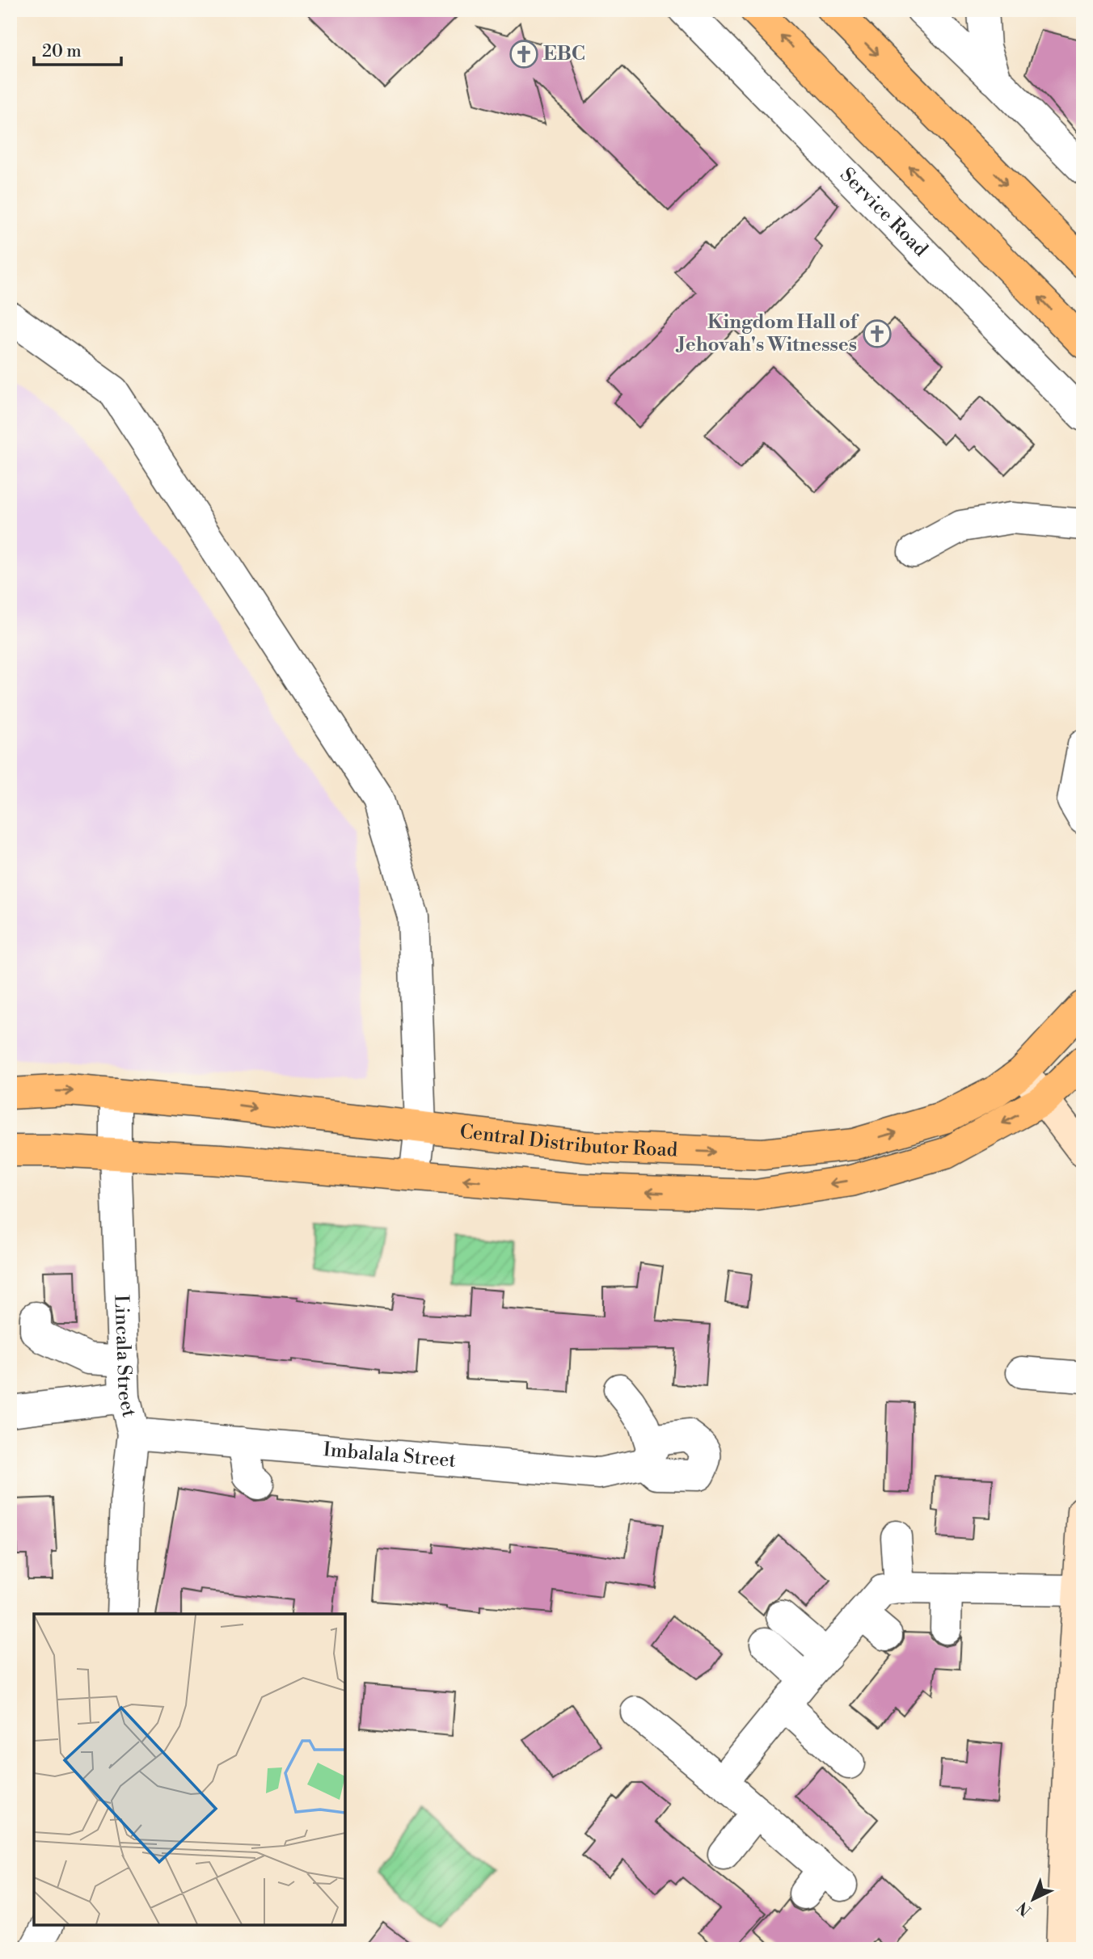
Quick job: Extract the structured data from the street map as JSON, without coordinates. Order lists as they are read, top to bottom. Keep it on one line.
{"streets":{"main road":["Central Distributor Road"],"street":["Service Road","Lincala Street","Imbalala Street"]},"crossings":[["Central Distributor Road","Lincala Street"],["Lincala Street","Imbalala Street"]],"places":{"church":["EBC","Kingdom Hall of Jehovah's Witnesses"]},"scale_bar":"20 m","north":"bottom left"}
